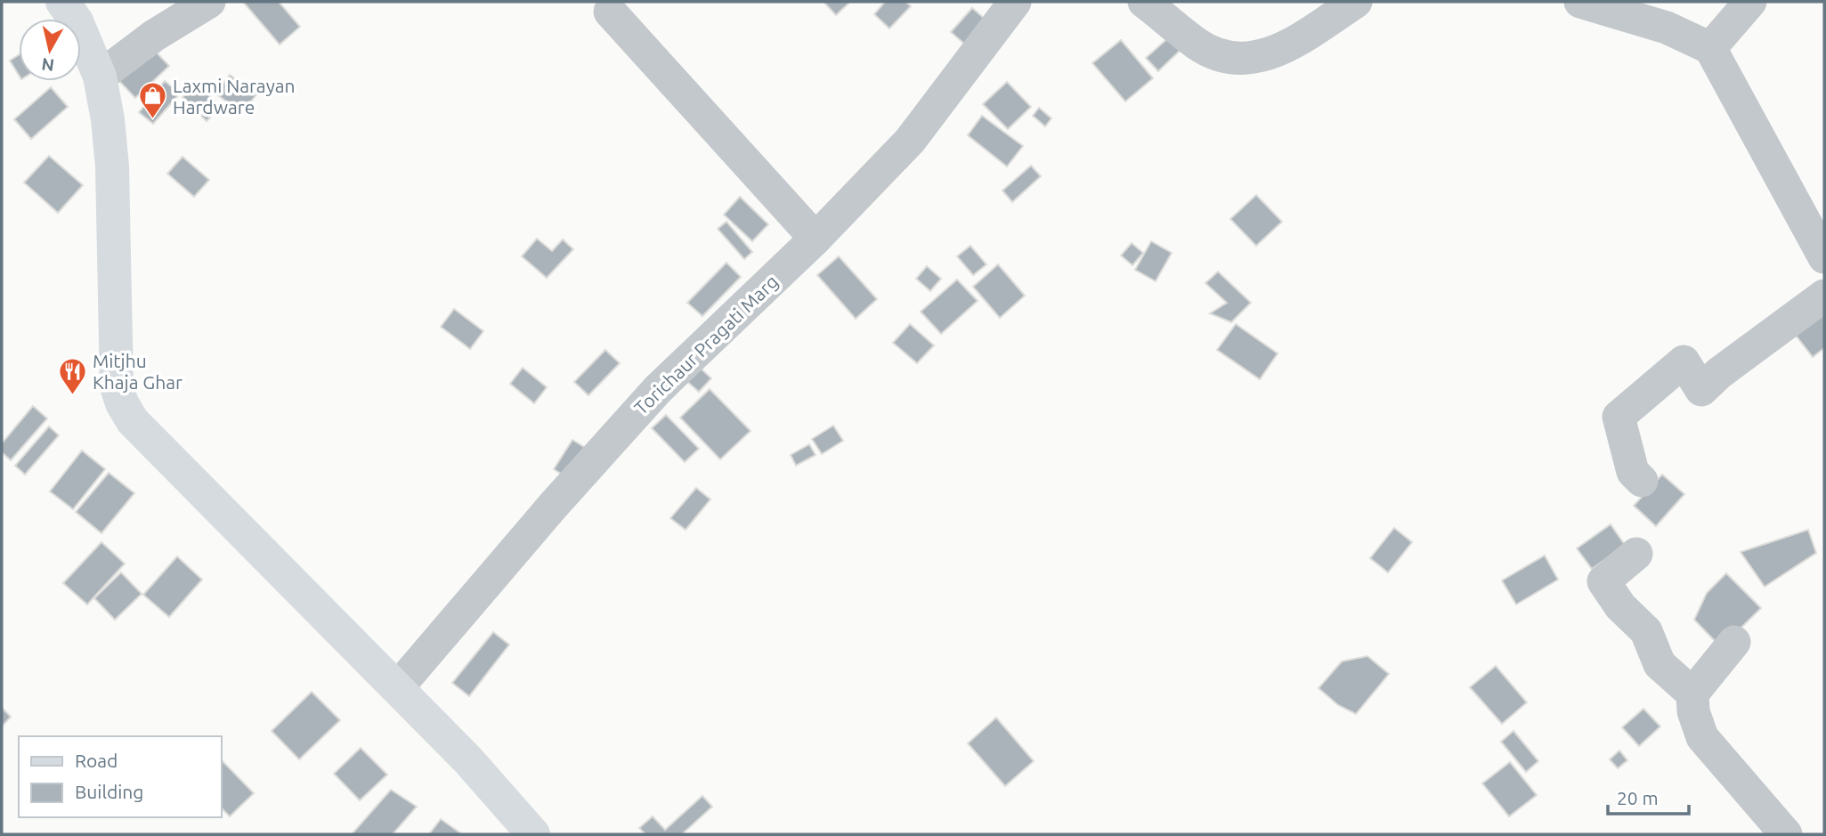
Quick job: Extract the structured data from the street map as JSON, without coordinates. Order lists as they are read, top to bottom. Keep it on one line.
{"streets":{"street":["Torichaur Pragati Marg"]},"places":{"shop":["Laxmi Narayan Hardware"],"restaurant":["Mitjhu Khaja Ghar"]},"legend":["Road","Building"],"scale_bar":"20 m","north":"bottom"}
